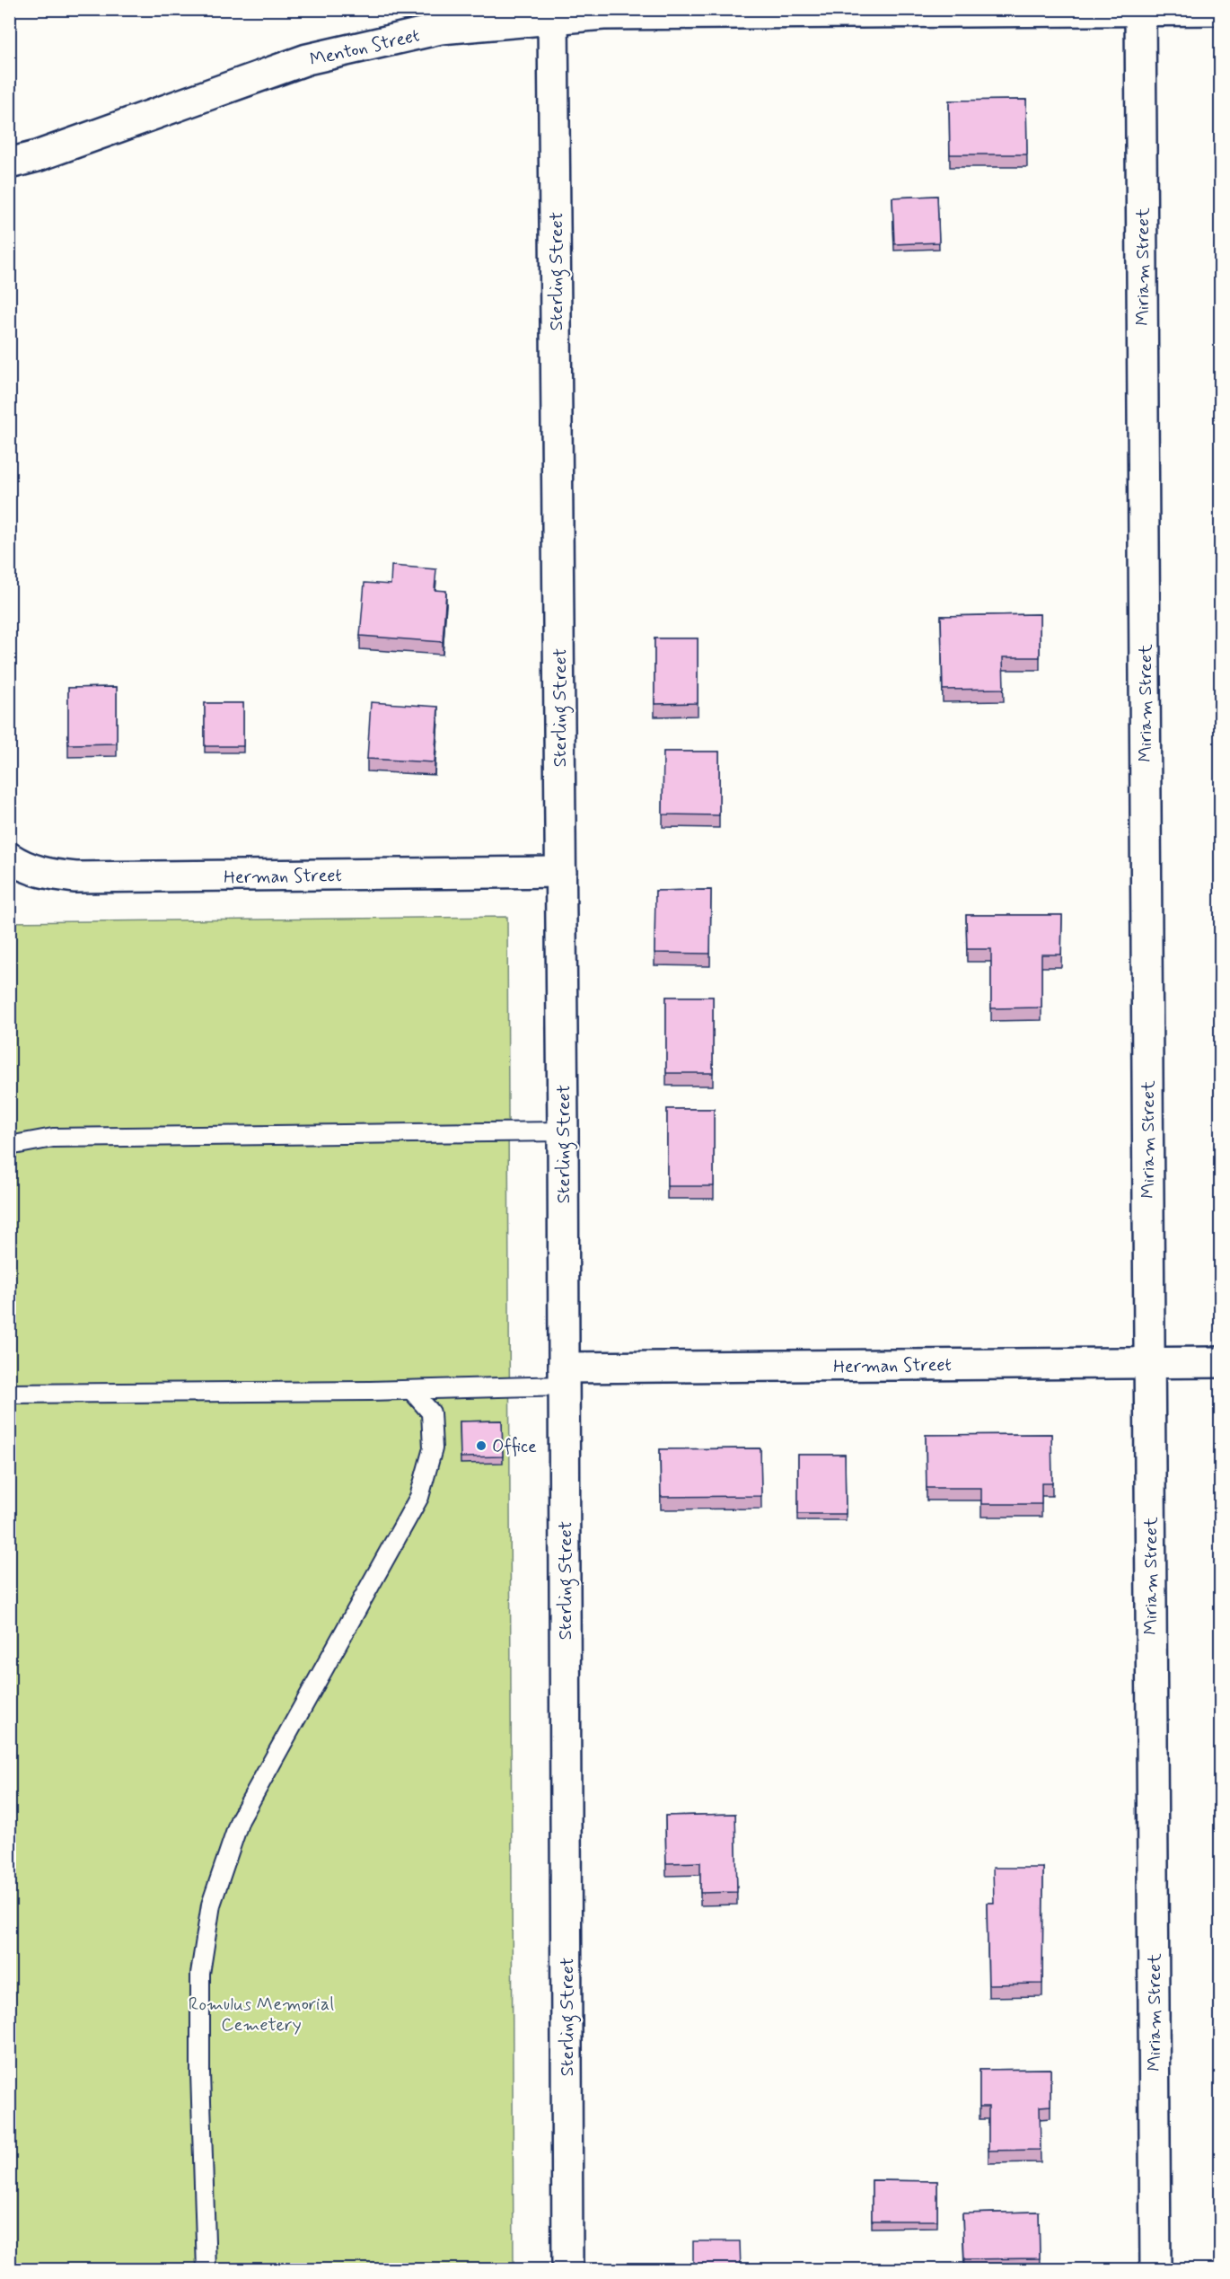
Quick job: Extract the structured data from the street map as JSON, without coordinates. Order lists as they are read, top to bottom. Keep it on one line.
{"streets":{"street":["Menton Street","Miriam Street","Sterling Street","Herman Street"]},"crossings":[["Menton Street","Miriam Street"],["Menton Street","Sterling Street"],["Miriam Street","Herman Street"],["Sterling Street","Herman Street"]],"parks":["Romulus Memorial Cemetery"],"places":["Office"]}
